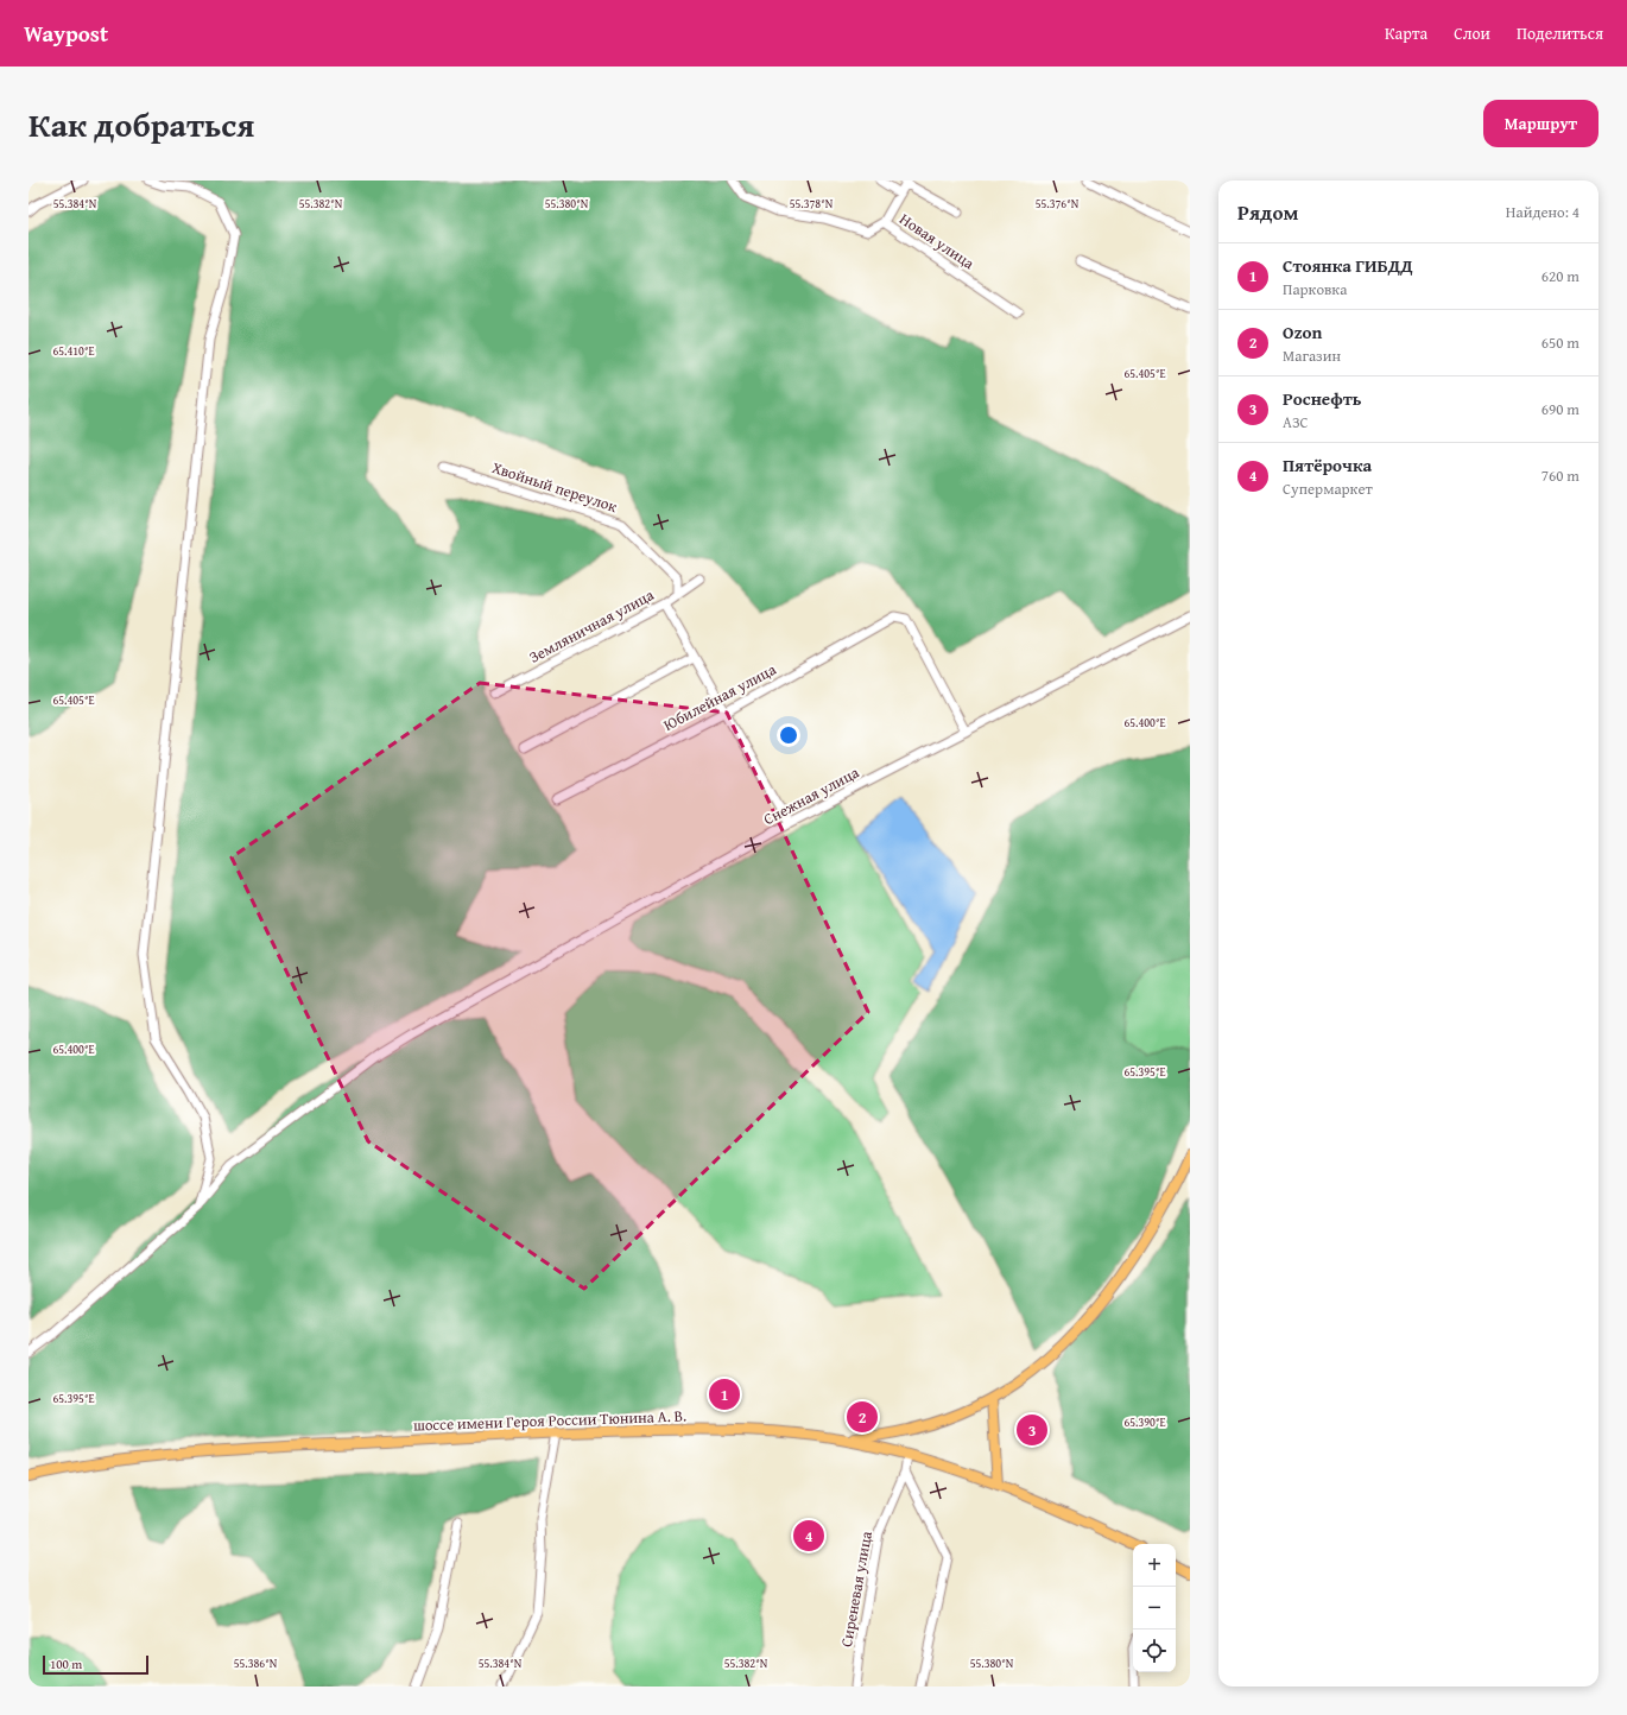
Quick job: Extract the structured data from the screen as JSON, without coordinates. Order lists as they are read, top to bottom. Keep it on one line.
{"streets":{"main road":["шоссе имени Героя России Тюнина А. В."],"street":["Новая улица","Хвойный переулок","Земляничная улица","Юбилейная улица","Снежная улица","Сиреневая улица"]},"crossings":[["Хвойный переулок","Земляничная улица"],["Юбилейная улица","Снежная улица"],["шоссе имени Героя России Тюнина А. В.","Сиреневая улица"]],"scale_bar":"100 m","page":{"header":"Waypost","nav":["Карта","Слои","Поделиться"],"title":"Как добраться","buttons":"Маршрут","heading":["Рядом","Найдено: 4"],"list":[{"mark":"1","name":"Стоянка ГИБДД","note":"Парковка","value":"620 m"},{"mark":"2","name":"Ozon","note":"Магазин","value":"650 m"},{"mark":"3","name":"Роснефть","note":"АЗС","value":"690 m"},{"mark":"4","name":"Пятёрочка","note":"Супермаркет","value":"760 m"}],"pins":["1","2","3","4"],"map_buttons":["+","−"],"scale":"100 m"},"coordinates":["55.384°N","55.382°N","55.380°N","55.378°N","55.376°N","65.410°E","65.405°E","65.400°E","65.395°E","65.390°E","55.386°N"]}
